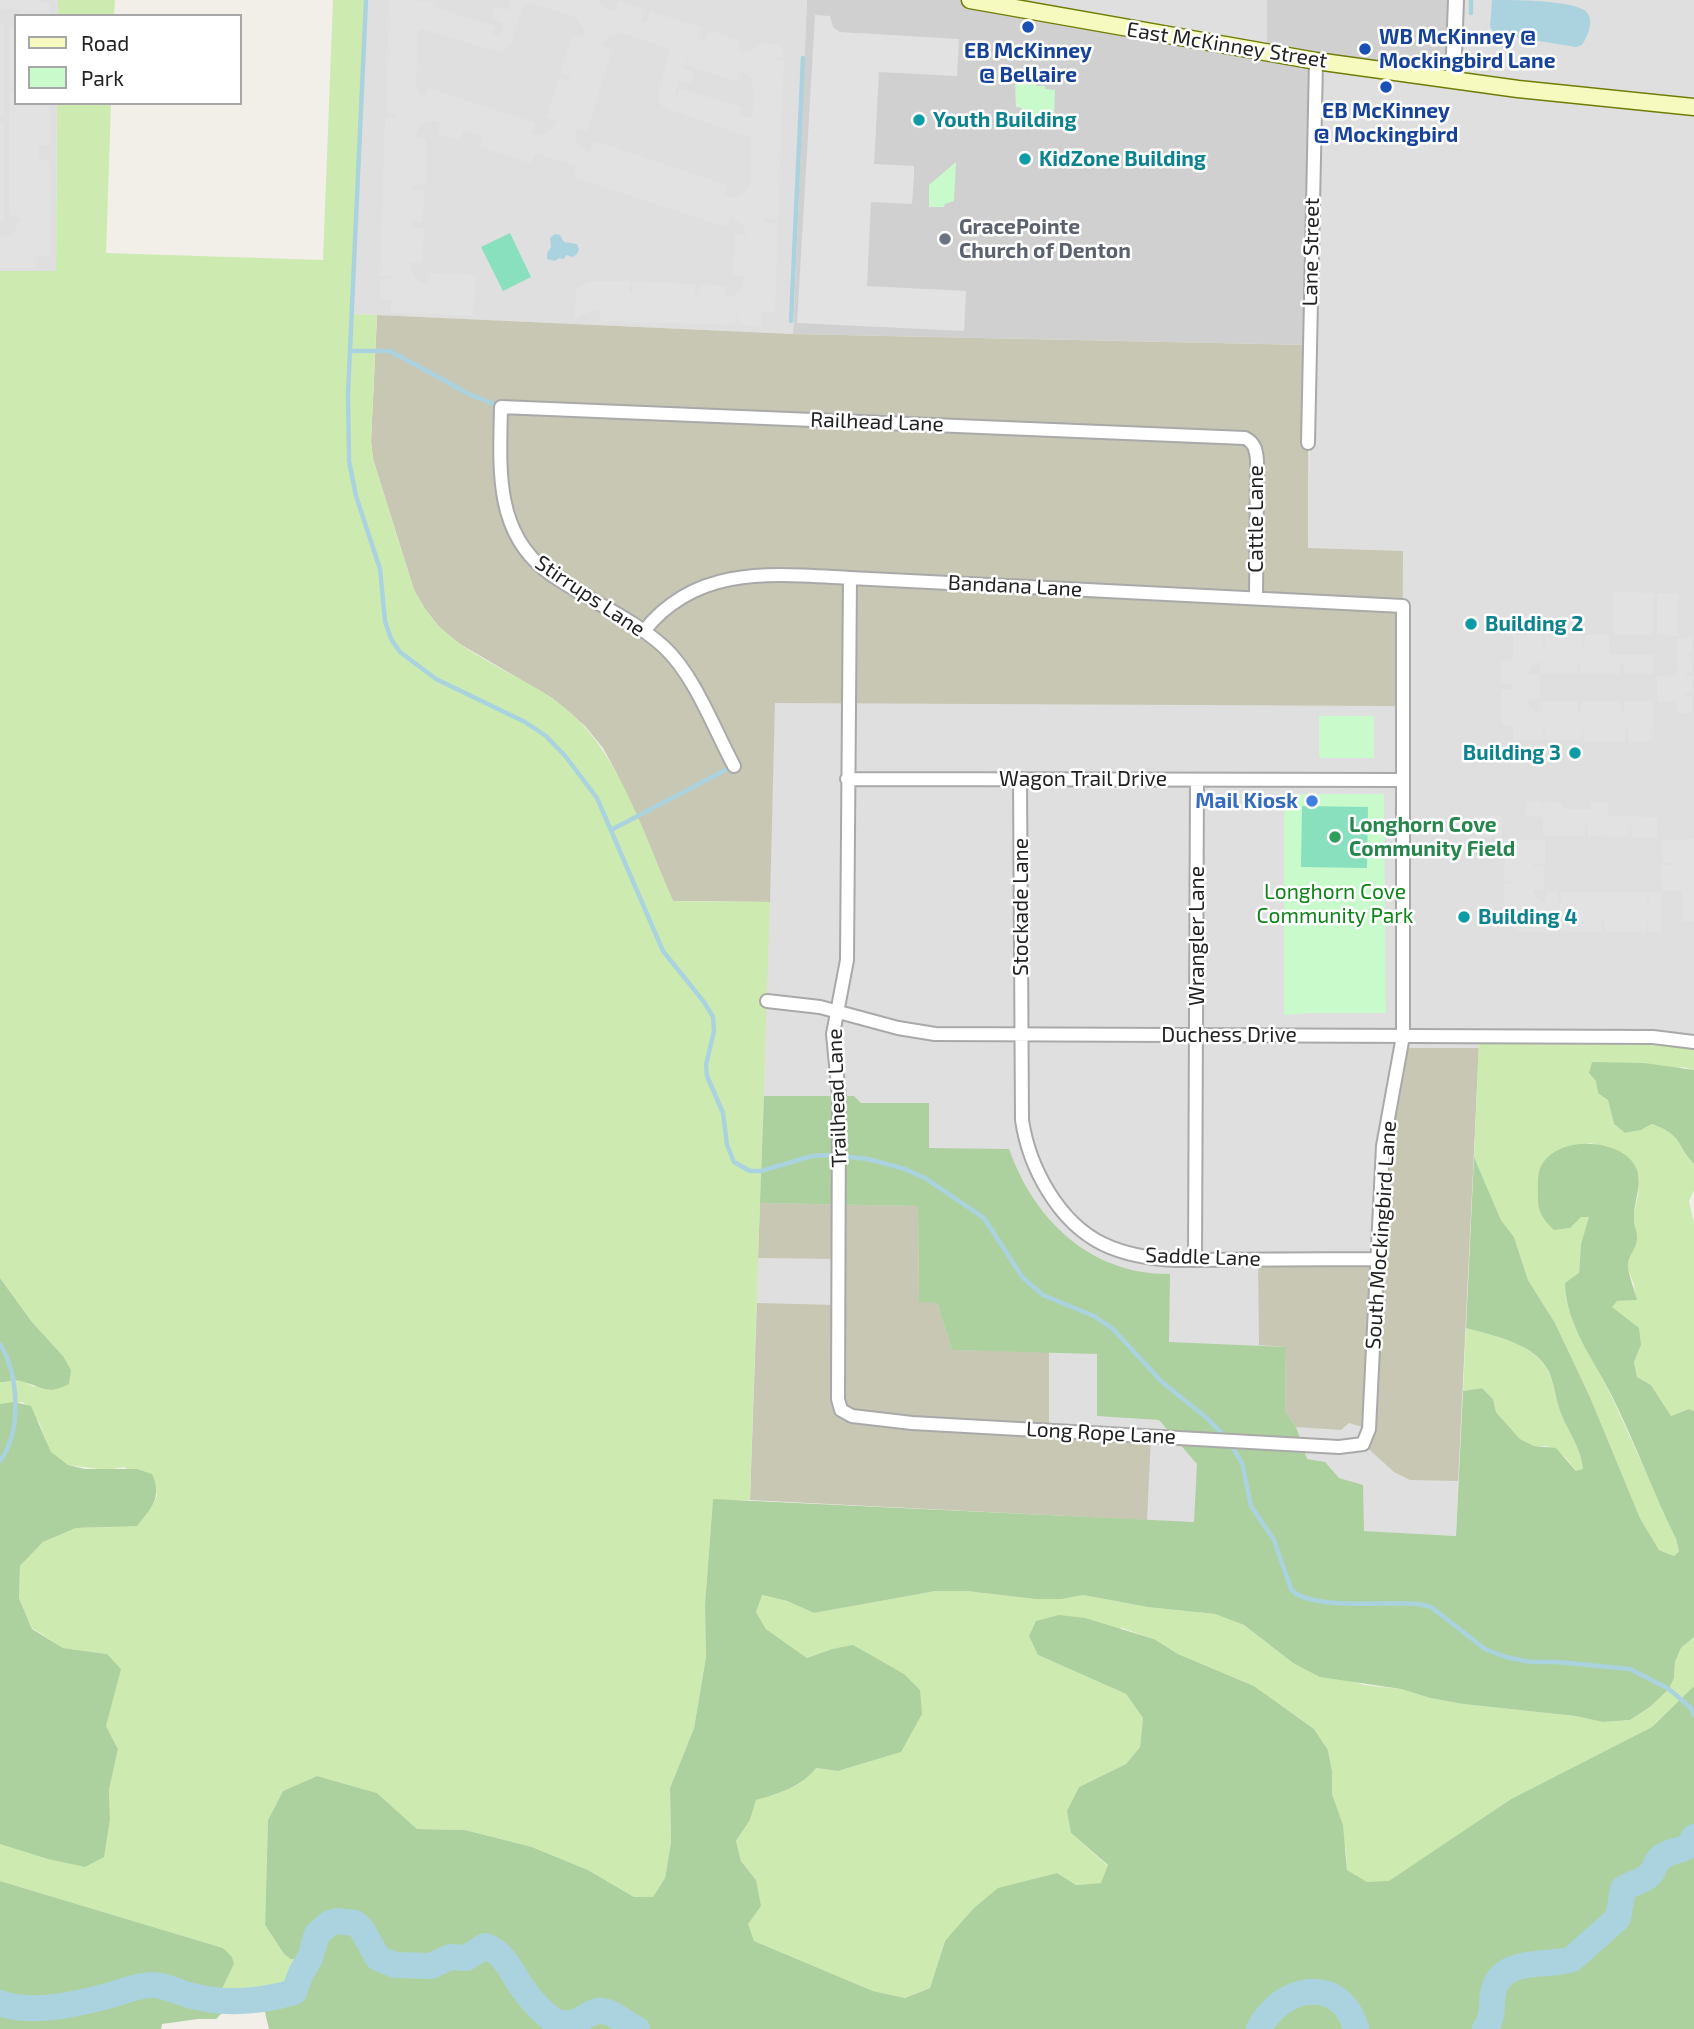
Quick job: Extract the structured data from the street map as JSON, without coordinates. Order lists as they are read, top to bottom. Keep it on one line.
{"streets":{"main road":["East McKinney Street"],"street":["Lane Street","Railhead Lane","Cattle Lane","Bandana Lane","Stirrups Lane","Wagon Trail Drive","Stockade Lane","Wrangler Lane","Duchess Drive","Trailhead Lane","South Mockingbird Lane","Saddle Lane","Long Rope Lane"]},"crossings":[["East McKinney Street","Lane Street"],["Railhead Lane","Cattle Lane"],["Railhead Lane","Stirrups Lane"],["Cattle Lane","Bandana Lane"],["Bandana Lane","Stirrups Lane"],["Bandana Lane","Trailhead Lane"],["Bandana Lane","South Mockingbird Lane"],["Wagon Trail Drive","Stockade Lane"],["Wagon Trail Drive","Wrangler Lane"],["Wagon Trail Drive","Trailhead Lane"],["Wagon Trail Drive","South Mockingbird Lane"],["Stockade Lane","Duchess Drive"],["Stockade Lane","Saddle Lane"],["Wrangler Lane","Duchess Drive"],["Wrangler Lane","Saddle Lane"],["Duchess Drive","Trailhead Lane"],["Duchess Drive","South Mockingbird Lane"],["Duchess Drive","Saddle Lane"],["Trailhead Lane","Long Rope Lane"],["South Mockingbird Lane","Saddle Lane"],["South Mockingbird Lane","Long Rope Lane"]],"parks":["Longhorn Cove Community Park"],"places":["EB McKinney @ Bellaire","WB McKinney @ Mockingbird Lane","EB McKinney @ Mockingbird","Youth Building","KidZone Building","GracePointe Church of Denton","Building 2","Building 3","Mail Kiosk","Longhorn Cove Community Field","Building 4"],"legend":["Road","Park"]}
